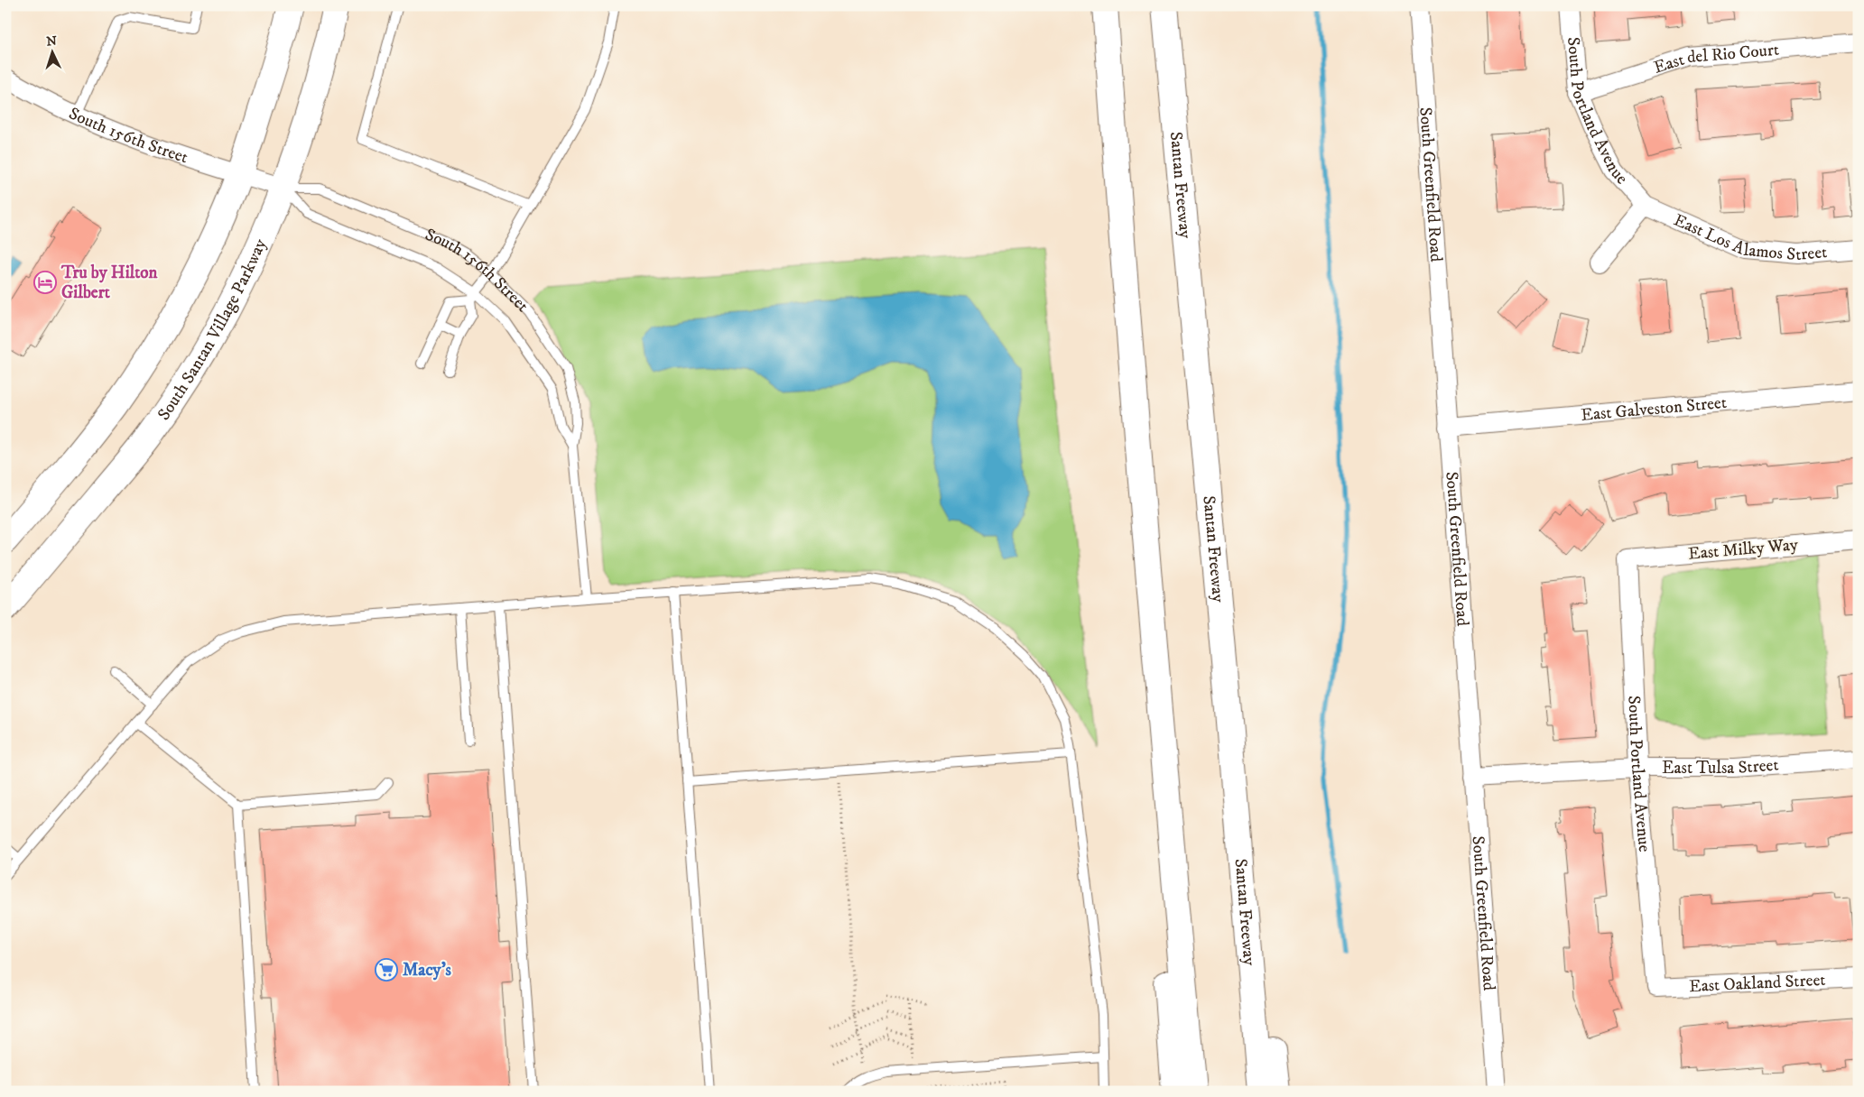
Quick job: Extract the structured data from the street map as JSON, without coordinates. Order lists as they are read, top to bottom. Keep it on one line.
{"streets":{"main road":["Santan Freeway","South Santan Village Parkway"],"street":["East del Rio Court","South Portland Avenue","South 156th Street","South Greenfield Road","East Los Alamos Street","East Galveston Street","East Milky Way","East Tulsa Street","East Oakland Street"]},"crossings":[["East del Rio Court","South Portland Avenue"],["South Portland Avenue","East Los Alamos Street"],["South Portland Avenue","East Milky Way"],["South Portland Avenue","East Tulsa Street"],["South Portland Avenue","East Oakland Street"],["South 156th Street","South Santan Village Parkway"],["South Greenfield Road","East Galveston Street"],["South Greenfield Road","East Tulsa Street"]],"places":{"hotel":["Tru by Hilton Gilbert"],"supermarket":["Macy's"]},"north":"top"}
